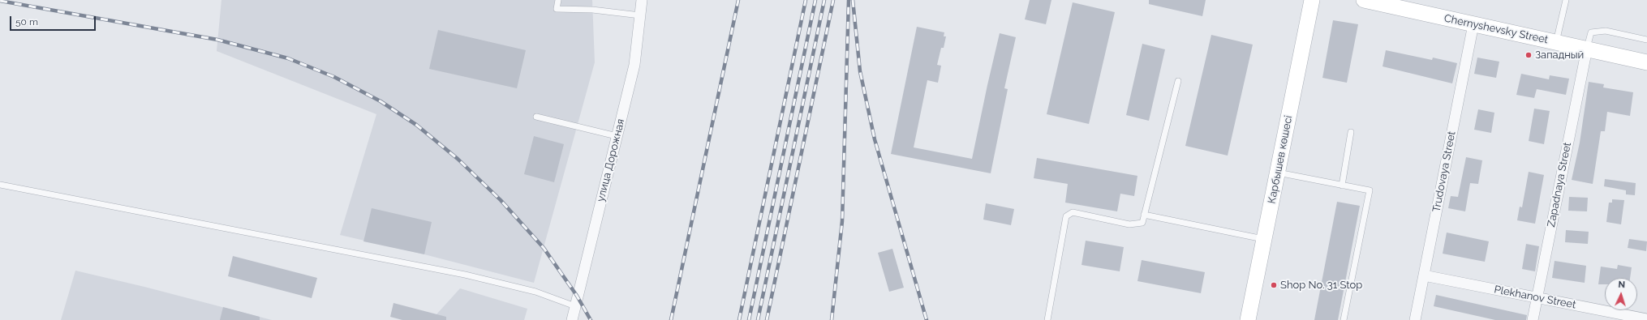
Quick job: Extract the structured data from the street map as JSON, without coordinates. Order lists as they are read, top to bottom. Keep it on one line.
{"streets":{"main road":["Chernyshevsky Street","Карбышев көшесі"],"street":["улица Дорожная","Trudovaya Street","Zapadnaya Street","Plekhanov Street"]},"crossings":[["Chernyshevsky Street","Trudovaya Street"],["Chernyshevsky Street","Zapadnaya Street"],["Trudovaya Street","Plekhanov Street"],["Zapadnaya Street","Plekhanov Street"]],"places":["Западный","Shop No. 31 Stop"],"scale_bar":"50 m","north":"top"}
